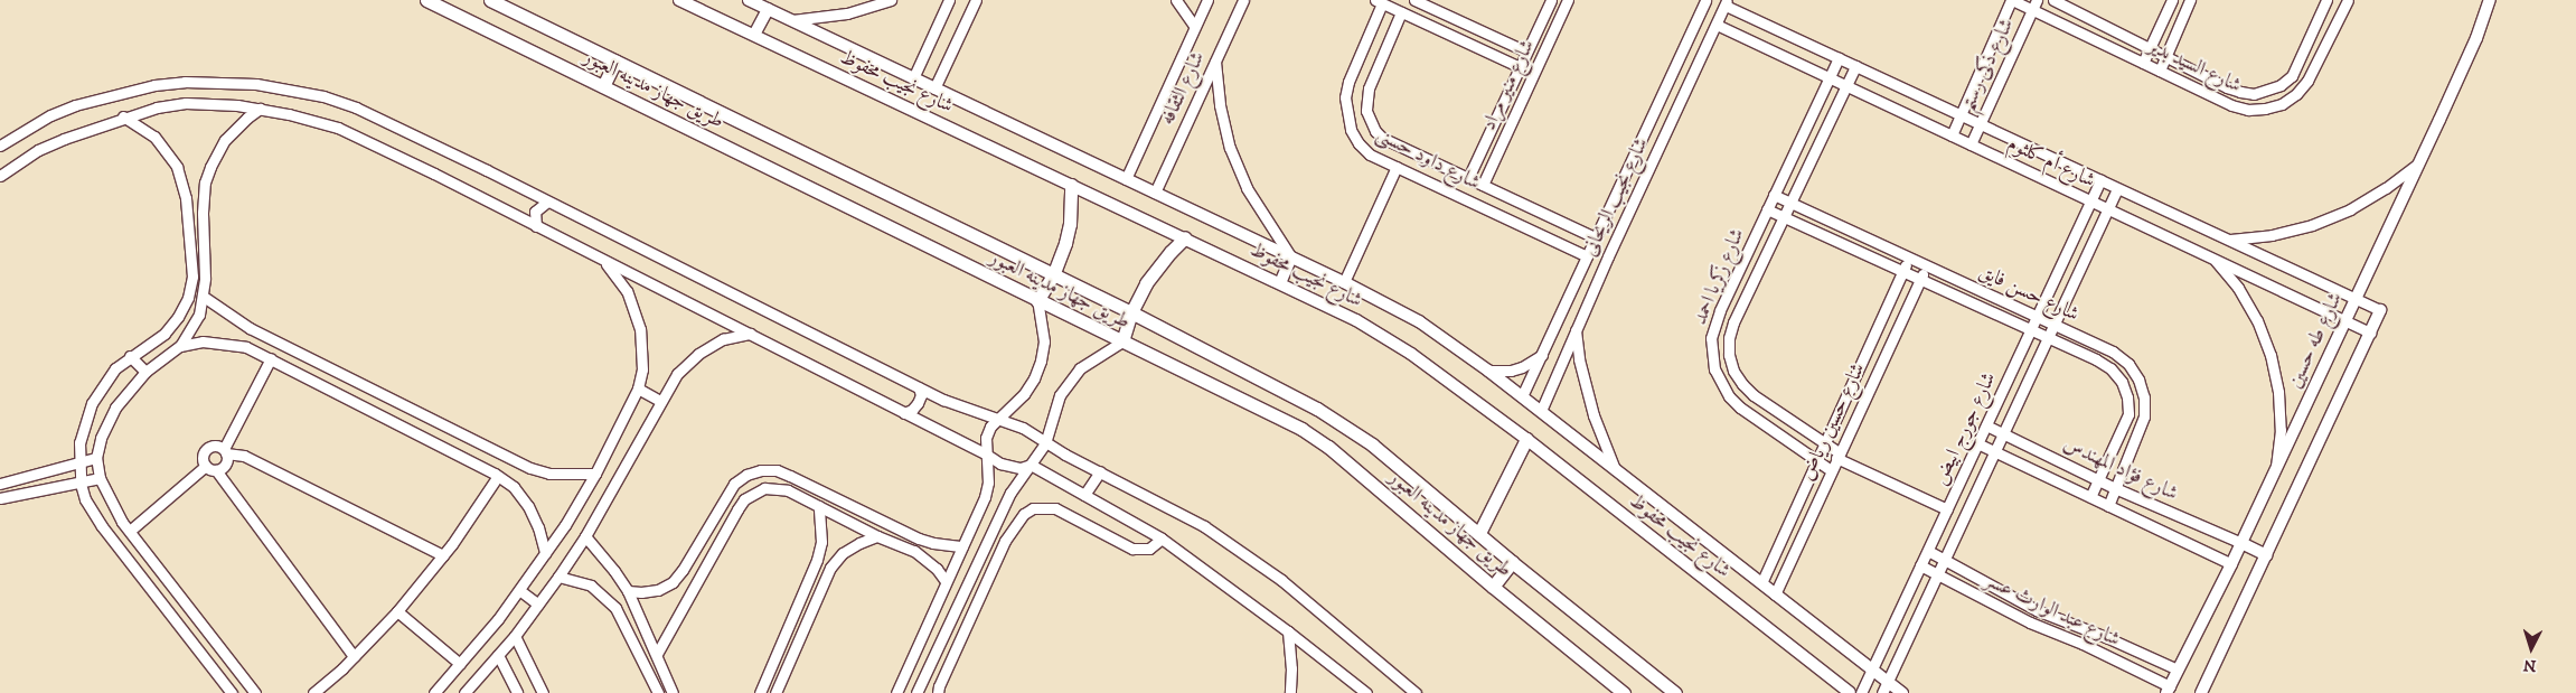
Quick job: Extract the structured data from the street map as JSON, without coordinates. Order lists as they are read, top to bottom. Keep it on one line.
{"streets":{"main road":["طريق جهاز مدينه العبور"],"street":["شارع ذكى رستم","شارع السيد بدير","شارع نجيب محفوظ","شارع منير مراد","شارع الثقافه","شارع داود حسنى","شارع أم كلثوم","شارع نجيب الريحانى","شارع زكريا احمد","شارع حسن فايق","شارع طه حسين","شارع حسين رياض","شارع جورج ابيض","شارع فؤاد المهندس","شارع عبد الوارث عسر"]},"crossings":[["شارع ذكى رستم","شارع السيد بدير"],["شارع ذكى رستم","شارع أم كلثوم"],["شارع نجيب محفوظ","شارع الثقافه"],["شارع نجيب محفوظ","شارع نجيب الريحانى"],["شارع نجيب محفوظ","شارع حسين رياض"],["شارع نجيب محفوظ","شارع جورج ابيض"],["شارع منير مراد","شارع داود حسنى"],["شارع داود حسنى","شارع نجيب الريحانى"],["شارع أم كلثوم","شارع نجيب الريحانى"],["شارع أم كلثوم","شارع زكريا احمد"],["شارع أم كلثوم","شارع طه حسين"],["شارع أم كلثوم","شارع جورج ابيض"],["شارع زكريا احمد","شارع حسن فايق"],["شارع زكريا احمد","شارع حسين رياض"],["شارع زكريا احمد","شارع جورج ابيض"],["شارع حسن فايق","شارع حسين رياض"],["شارع حسن فايق","شارع جورج ابيض"],["شارع حسن فايق","شارع فؤاد المهندس"],["شارع طه حسين","شارع فؤاد المهندس"],["شارع طه حسين","شارع عبد الوارث عسر"],["شارع جورج ابيض","شارع فؤاد المهندس"],["شارع جورج ابيض","شارع عبد الوارث عسر"]],"north":"bottom"}
